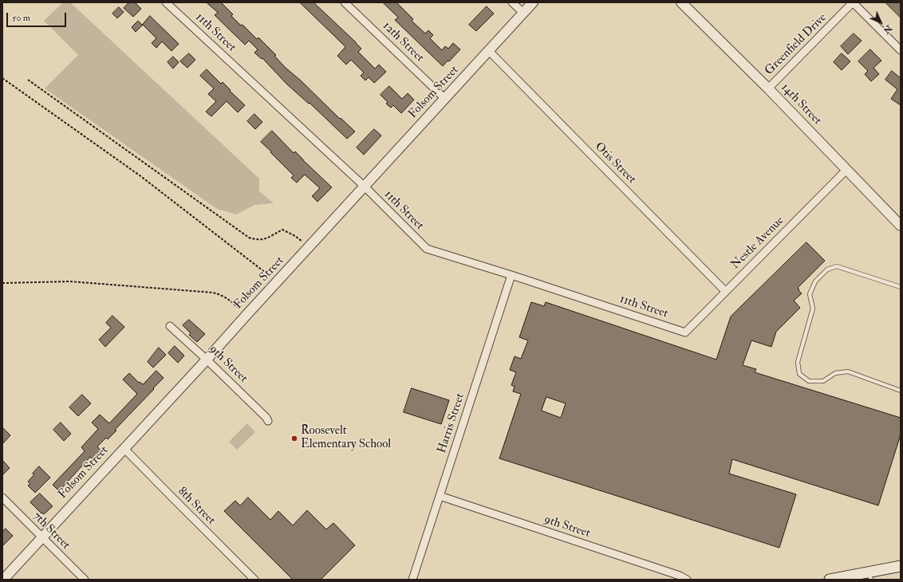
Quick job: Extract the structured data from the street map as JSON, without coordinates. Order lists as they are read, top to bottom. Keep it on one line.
{"streets":{"street":["11th Street","12th Street","Greenfield Drive","Folsom Street","14th Street","Otis Street","Nestle Avenue","9th Street","Harris Street","8th Street","7th Street"]},"crossings":[["11th Street","Folsom Street"],["11th Street","Nestle Avenue"],["11th Street","Harris Street"],["12th Street","Folsom Street"],["Greenfield Drive","14th Street"],["Folsom Street","Otis Street"],["Folsom Street","9th Street"],["Folsom Street","8th Street"],["Folsom Street","7th Street"],["14th Street","Nestle Avenue"],["Otis Street","Nestle Avenue"],["9th Street","Harris Street"]],"places":["Roosevelt Elementary School"],"scale_bar":"50 m","north":"bottom right"}
